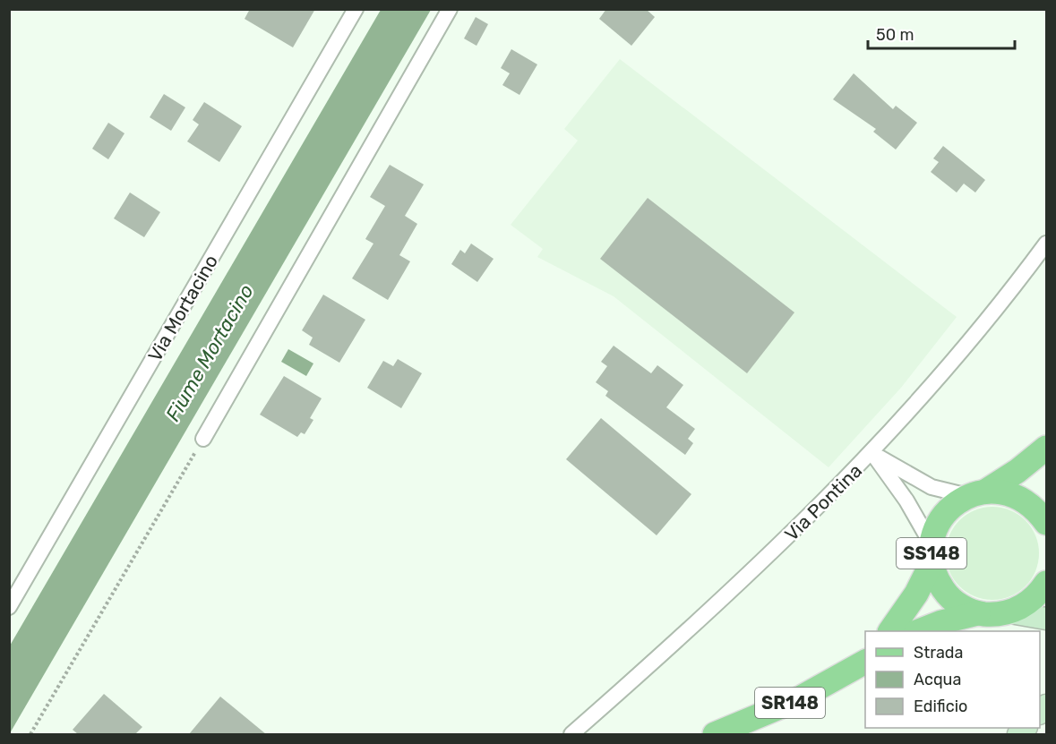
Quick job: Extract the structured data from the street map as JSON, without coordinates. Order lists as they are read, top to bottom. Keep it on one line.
{"streets":{"main road":["SS148","SR148"],"street":["Via Mortacino","Via Pontina"]},"water":["Fiume Mortacino"],"legend":["Strada","Acqua","Edificio"],"scale_bar":"50 m"}
